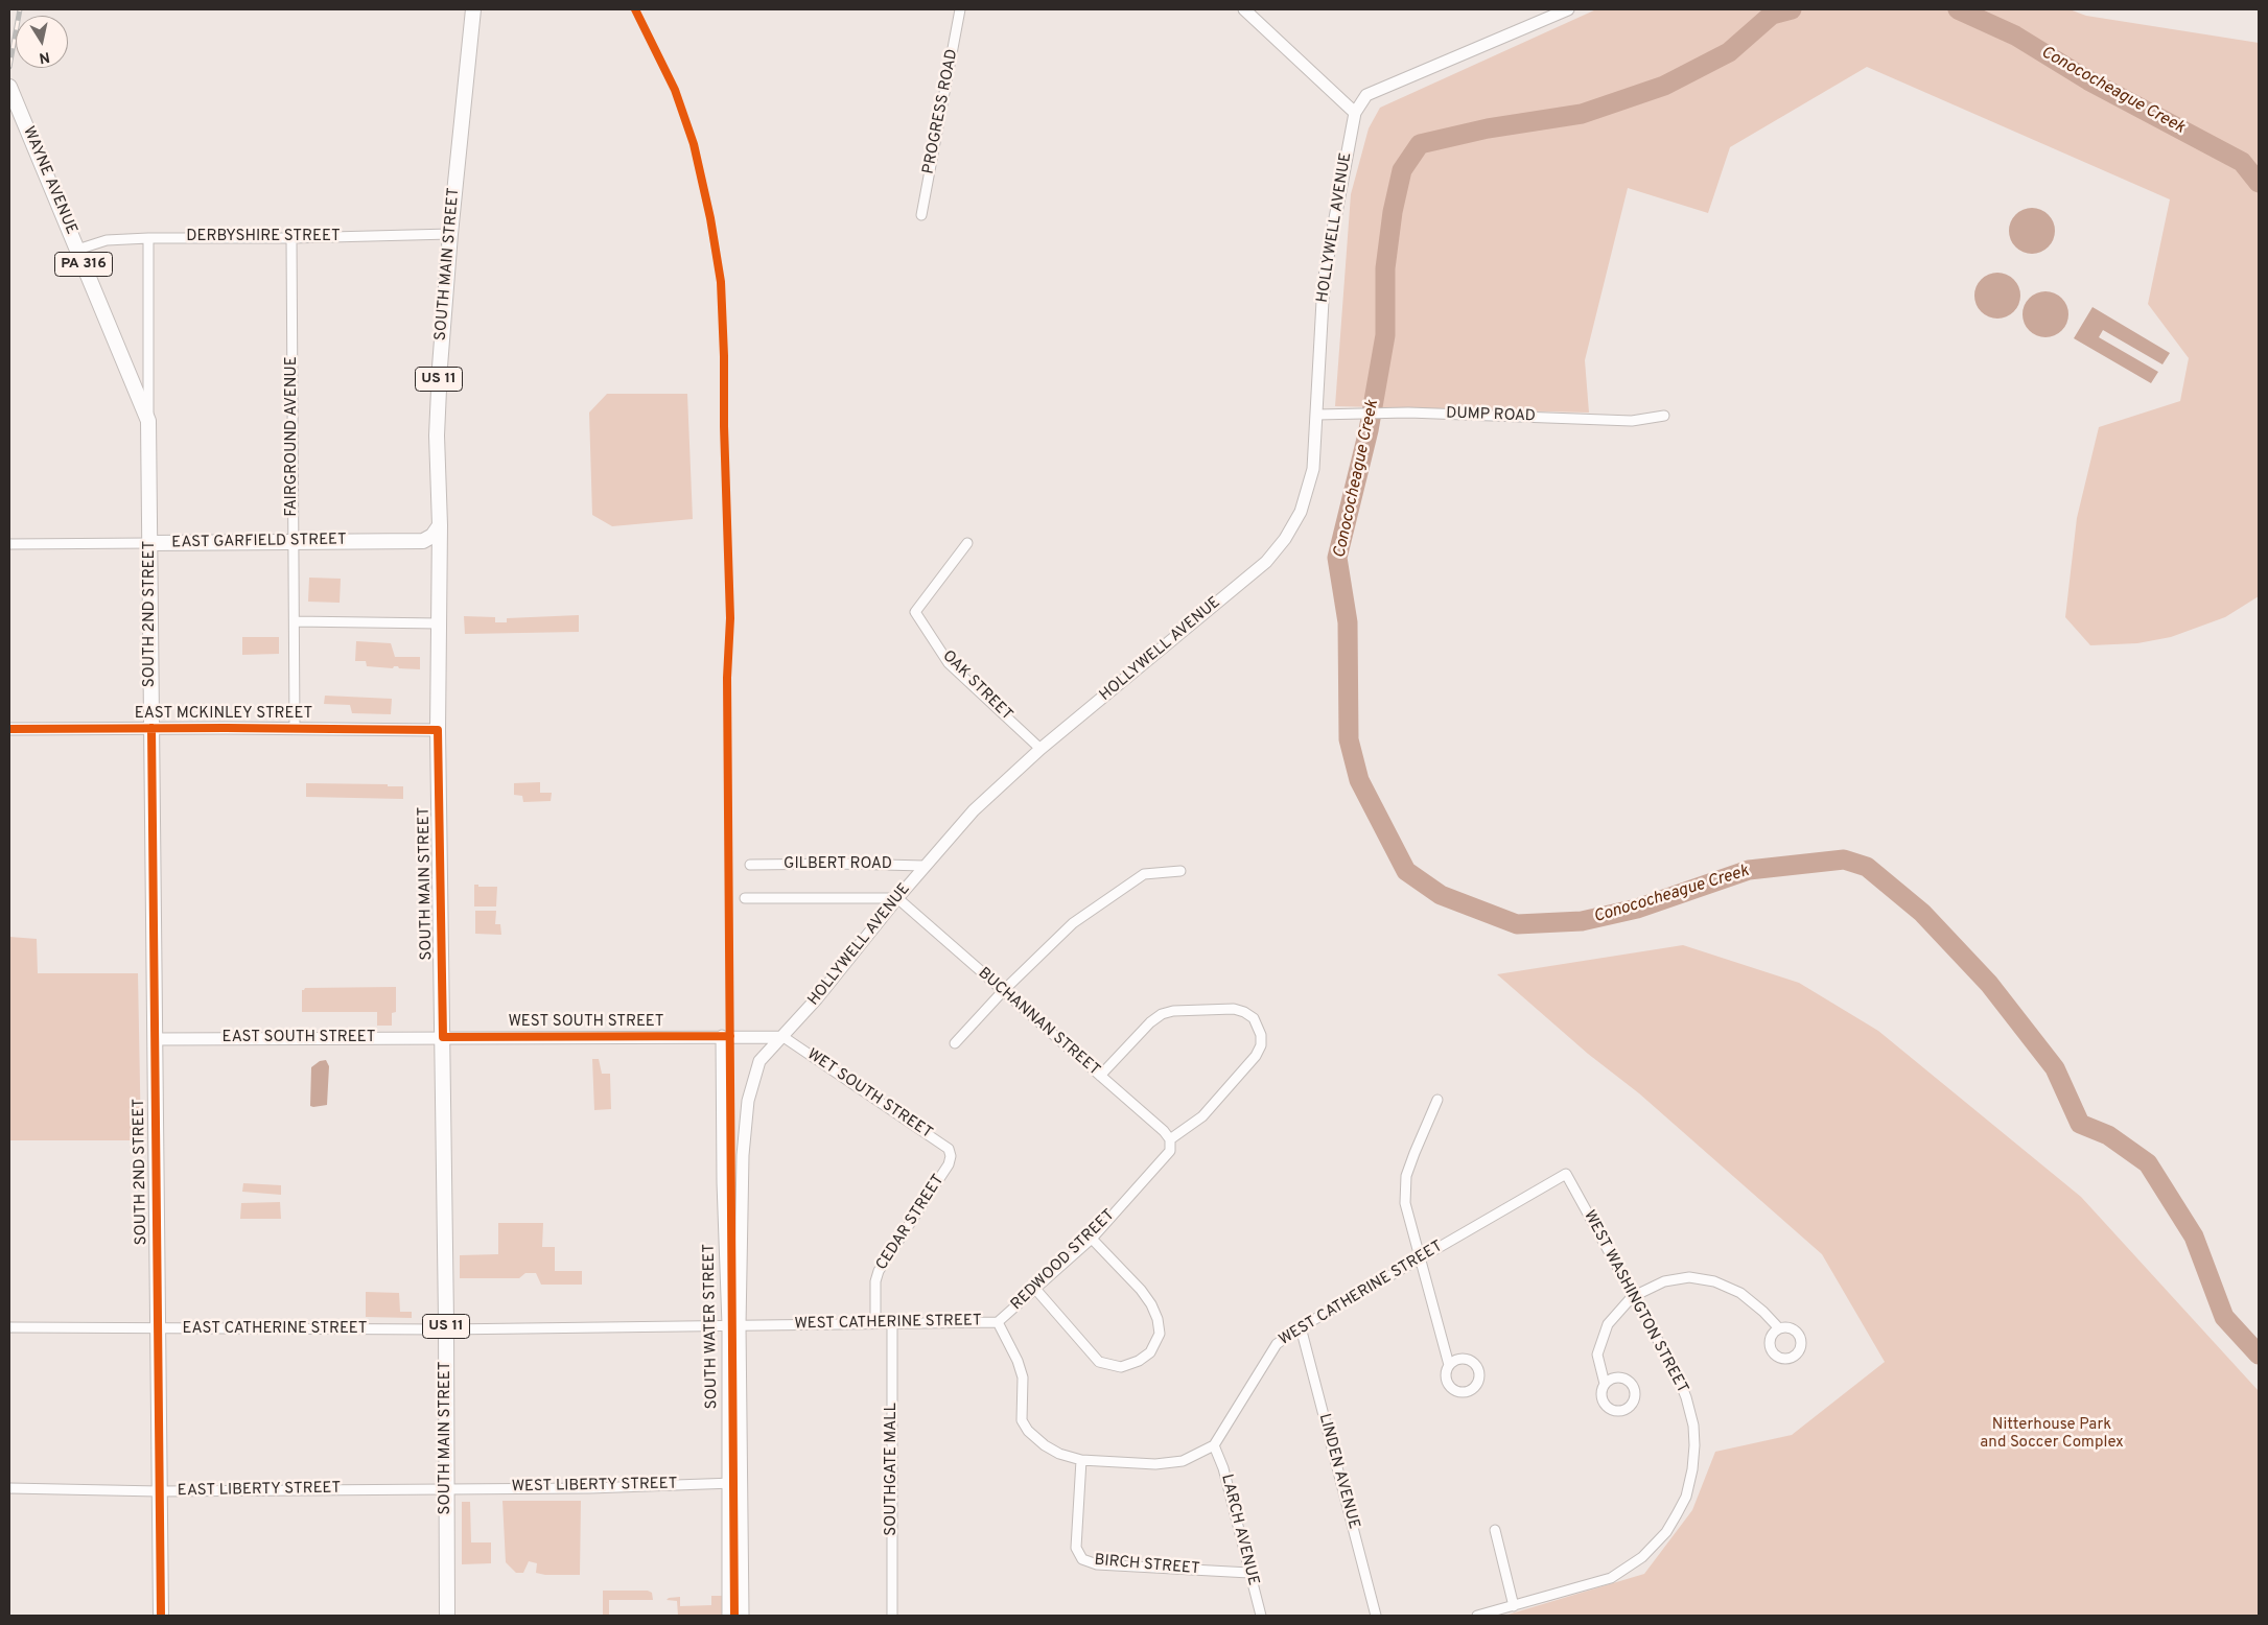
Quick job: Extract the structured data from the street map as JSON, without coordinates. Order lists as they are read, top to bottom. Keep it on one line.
{"streets":{"main road":["WAYNE AVENUE","PA 316","SOUTH MAIN STREET","US 11","EAST GARFIELD STREET","SOUTH 2ND STREET"],"street":["PROGRESS ROAD","HOLLYWELL AVENUE","DERBYSHIRE STREET","DUMP ROAD","FAIRGROUND AVENUE","OAK STREET","EAST MCKINLEY STREET","GILBERT ROAD","WEST SOUTH STREET","BUCHANNAN STREET","EAST SOUTH STREET","WET SOUTH STREET","CEDAR STREET","REDWOOD STREET","WEST CATHERINE STREET","WEST WASHINGTON STREET","SOUTH WATER STREET","EAST CATHERINE STREET","SOUTHGATE MALL","LINDEN AVENUE","WEST LIBERTY STREET","EAST LIBERTY STREET","LARCH AVENUE","BIRCH STREET"]},"crossings":[["WAYNE AVENUE","DERBYSHIRE STREET"],["WAYNE AVENUE","SOUTH 2ND STREET"],["HOLLYWELL AVENUE","DUMP ROAD"],["HOLLYWELL AVENUE","OAK STREET"],["HOLLYWELL AVENUE","GILBERT ROAD"],["HOLLYWELL AVENUE","WEST SOUTH STREET"],["HOLLYWELL AVENUE","BUCHANNAN STREET"],["HOLLYWELL AVENUE","WET SOUTH STREET"],["HOLLYWELL AVENUE","WEST CATHERINE STREET"],["HOLLYWELL AVENUE","SOUTH WATER STREET"],["DERBYSHIRE STREET","SOUTH MAIN STREET"],["DERBYSHIRE STREET","FAIRGROUND AVENUE"],["DERBYSHIRE STREET","SOUTH 2ND STREET"],["SOUTH MAIN STREET","EAST MCKINLEY STREET"],["SOUTH MAIN STREET","WEST SOUTH STREET"],["SOUTH MAIN STREET","EAST SOUTH STREET"],["SOUTH MAIN STREET","WEST CATHERINE STREET"],["SOUTH MAIN STREET","EAST CATHERINE STREET"],["SOUTH MAIN STREET","WEST LIBERTY STREET"],["SOUTH MAIN STREET","EAST LIBERTY STREET"],["FAIRGROUND AVENUE","EAST GARFIELD STREET"],["FAIRGROUND AVENUE","EAST MCKINLEY STREET"],["EAST GARFIELD STREET","SOUTH 2ND STREET"],["SOUTH 2ND STREET","EAST MCKINLEY STREET"],["SOUTH 2ND STREET","EAST SOUTH STREET"],["SOUTH 2ND STREET","EAST CATHERINE STREET"],["SOUTH 2ND STREET","EAST LIBERTY STREET"],["WEST SOUTH STREET","EAST SOUTH STREET"],["WEST SOUTH STREET","WET SOUTH STREET"],["WEST SOUTH STREET","SOUTH WATER STREET"],["BUCHANNAN STREET","REDWOOD STREET"],["WET SOUTH STREET","CEDAR STREET"],["CEDAR STREET","WEST CATHERINE STREET"],["REDWOOD STREET","WEST CATHERINE STREET"],["WEST CATHERINE STREET","WEST WASHINGTON STREET"],["WEST CATHERINE STREET","SOUTH WATER STREET"],["WEST CATHERINE STREET","EAST CATHERINE STREET"],["WEST CATHERINE STREET","SOUTHGATE MALL"],["WEST CATHERINE STREET","LINDEN AVENUE"],["WEST CATHERINE STREET","LARCH AVENUE"],["WEST CATHERINE STREET","BIRCH STREET"],["SOUTH WATER STREET","WEST LIBERTY STREET"],["WEST LIBERTY STREET","EAST LIBERTY STREET"],["LARCH AVENUE","BIRCH STREET"]],"water":["Conococheague Creek"],"parks":["Nitterhouse Park and Soccer Complex"],"north":"bottom"}
